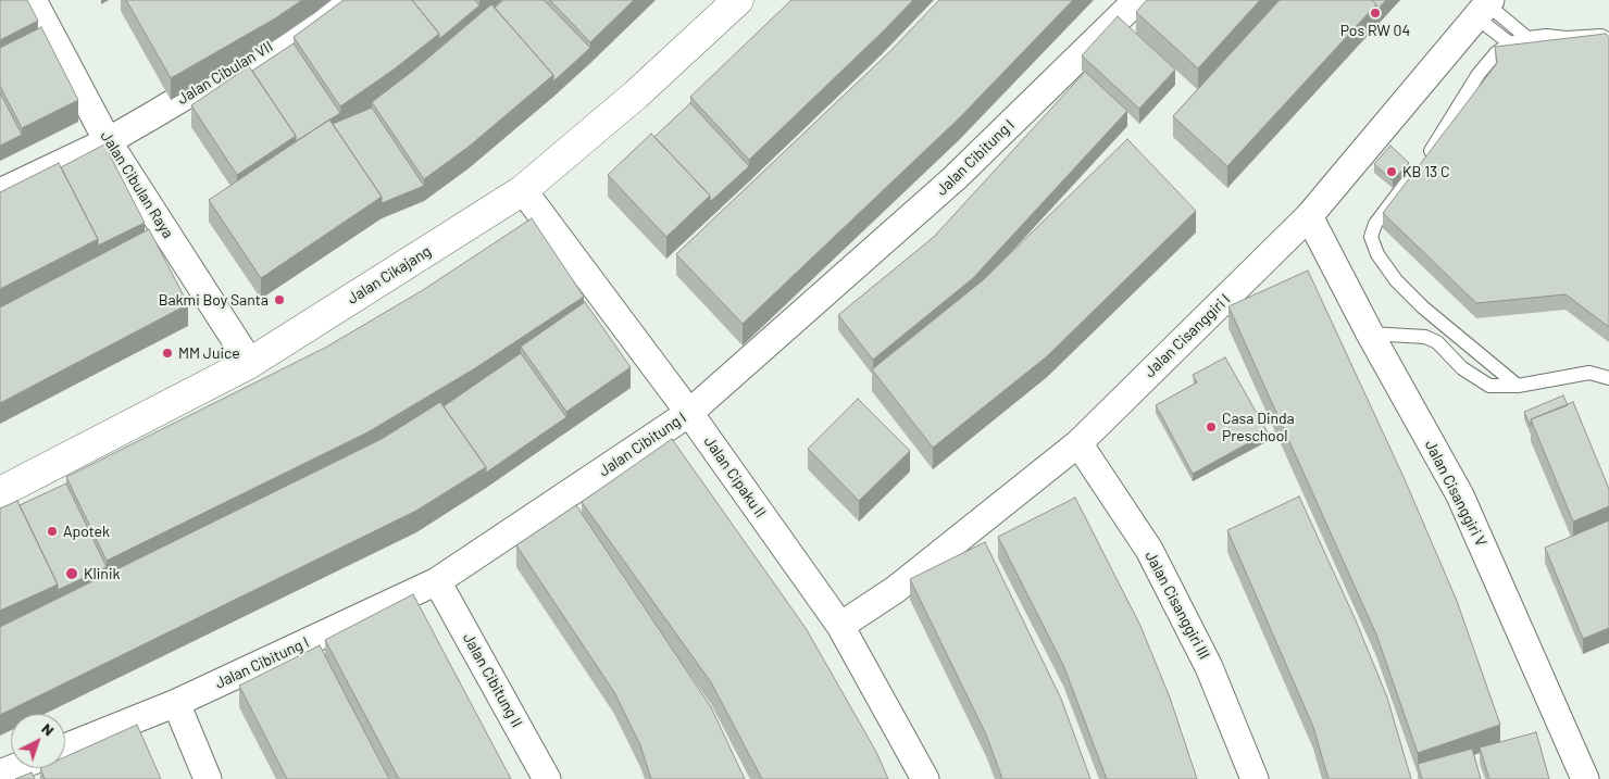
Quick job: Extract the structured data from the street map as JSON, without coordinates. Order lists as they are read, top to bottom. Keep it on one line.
{"streets":{"street":["Jalan Cibulan VII","Jalan Cibitung I","Jalan Cibulan Raya","Jalan Cikajang","Jalan Cisanggiri I","Jalan Cipaku II","Jalan Cisanggiri V","Jalan Cisanggiri III","Jalan Cibitung II"]},"crossings":[["Jalan Cibulan VII","Jalan Cibulan Raya"],["Jalan Cibitung I","Jalan Cipaku II"],["Jalan Cibitung I","Jalan Cibitung II"],["Jalan Cibulan Raya","Jalan Cikajang"],["Jalan Cikajang","Jalan Cipaku II"],["Jalan Cisanggiri I","Jalan Cipaku II"],["Jalan Cisanggiri I","Jalan Cisanggiri V"],["Jalan Cisanggiri I","Jalan Cisanggiri III"]],"places":["Pos RW 04","KB 13 C","Bakmi Boy Santa","MM Juice","Casa Dinda Preschool","Apotek","Klinik"],"north":"top right"}
